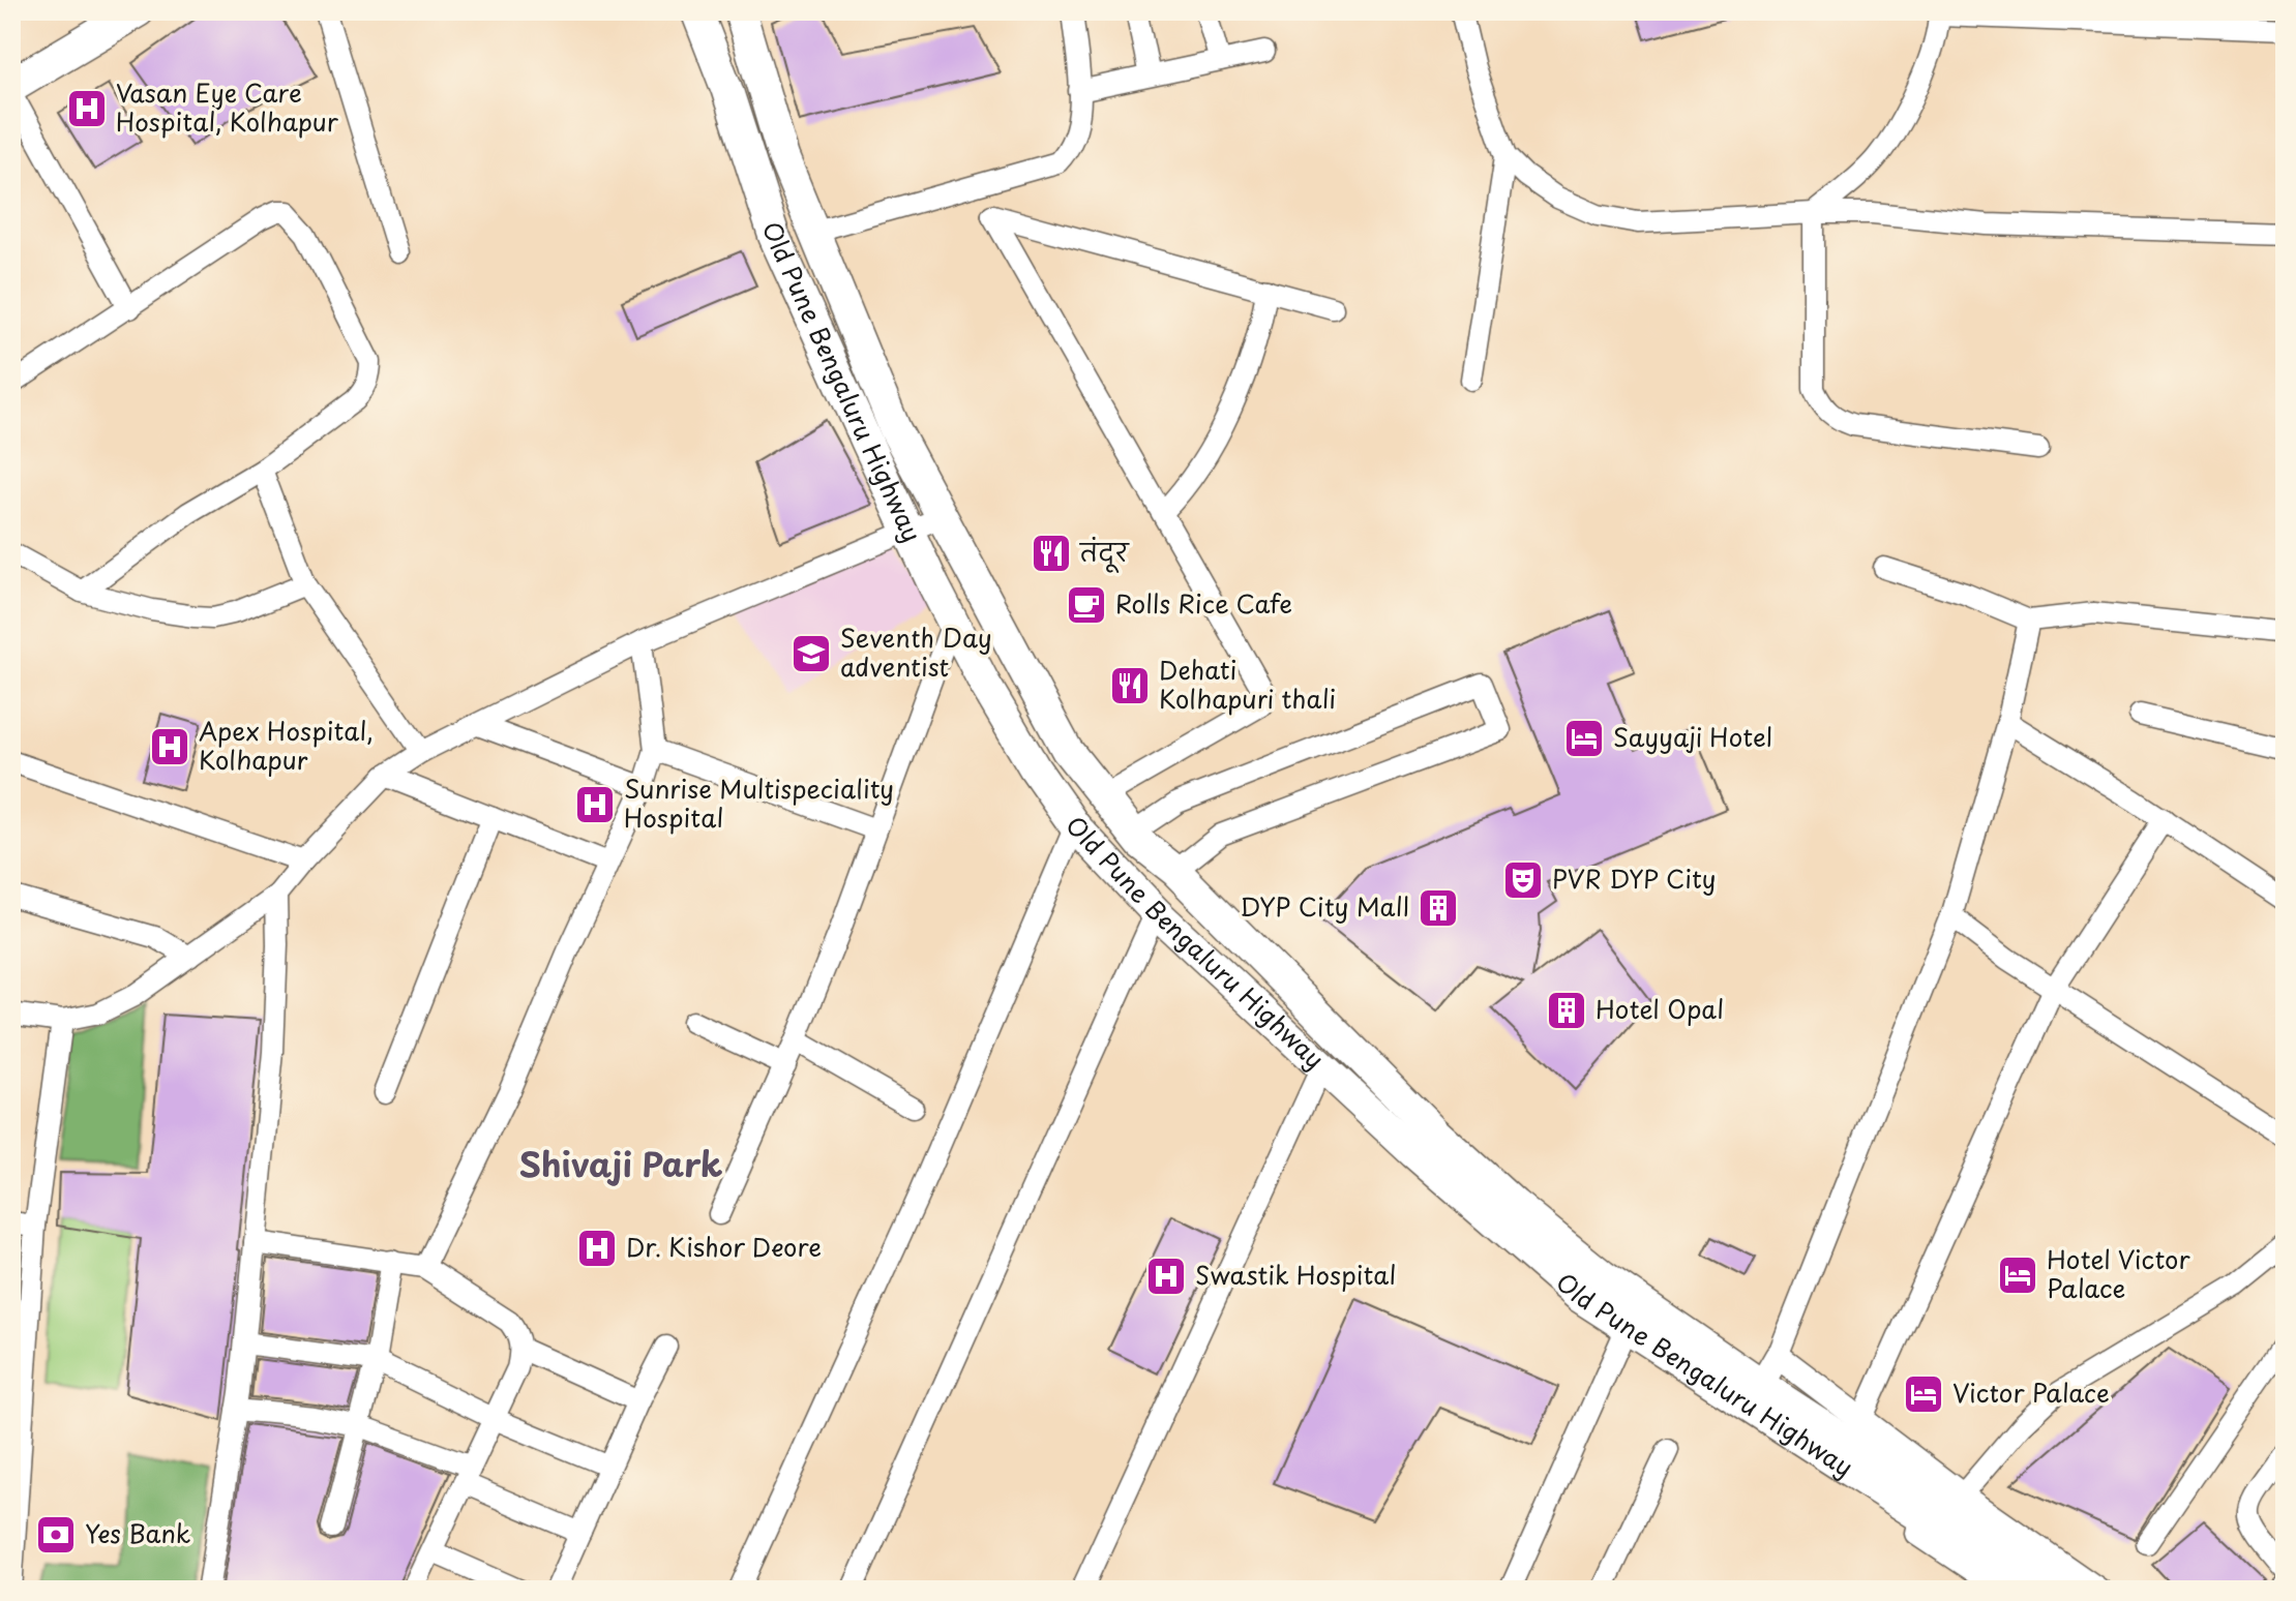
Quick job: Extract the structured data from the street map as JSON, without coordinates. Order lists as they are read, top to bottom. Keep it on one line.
{"streets":{"main road":["Old Pune Bengaluru Highway"]},"districts":["Shivaji Park"],"places":{"hospital":["Vasan Eye Care Hospital, Kolhapur","Apex Hospital, Kolhapur","Sunrise Multispeciality Hospital","Dr. Kishor Deore","Swastik Hospital"],"restaurant":["तंदूर","Dehati Kolhapuri thali"],"cafe":["Rolls Rice Cafe"],"school or university":["Seventh Day adventist"],"hotel":["Sayyaji Hotel","Hotel Victor Palace","Victor Palace"],"theatre":["PVR DYP City"],"building":["DYP City Mall","Hotel Opal"],"bank":["Yes Bank"]}}
